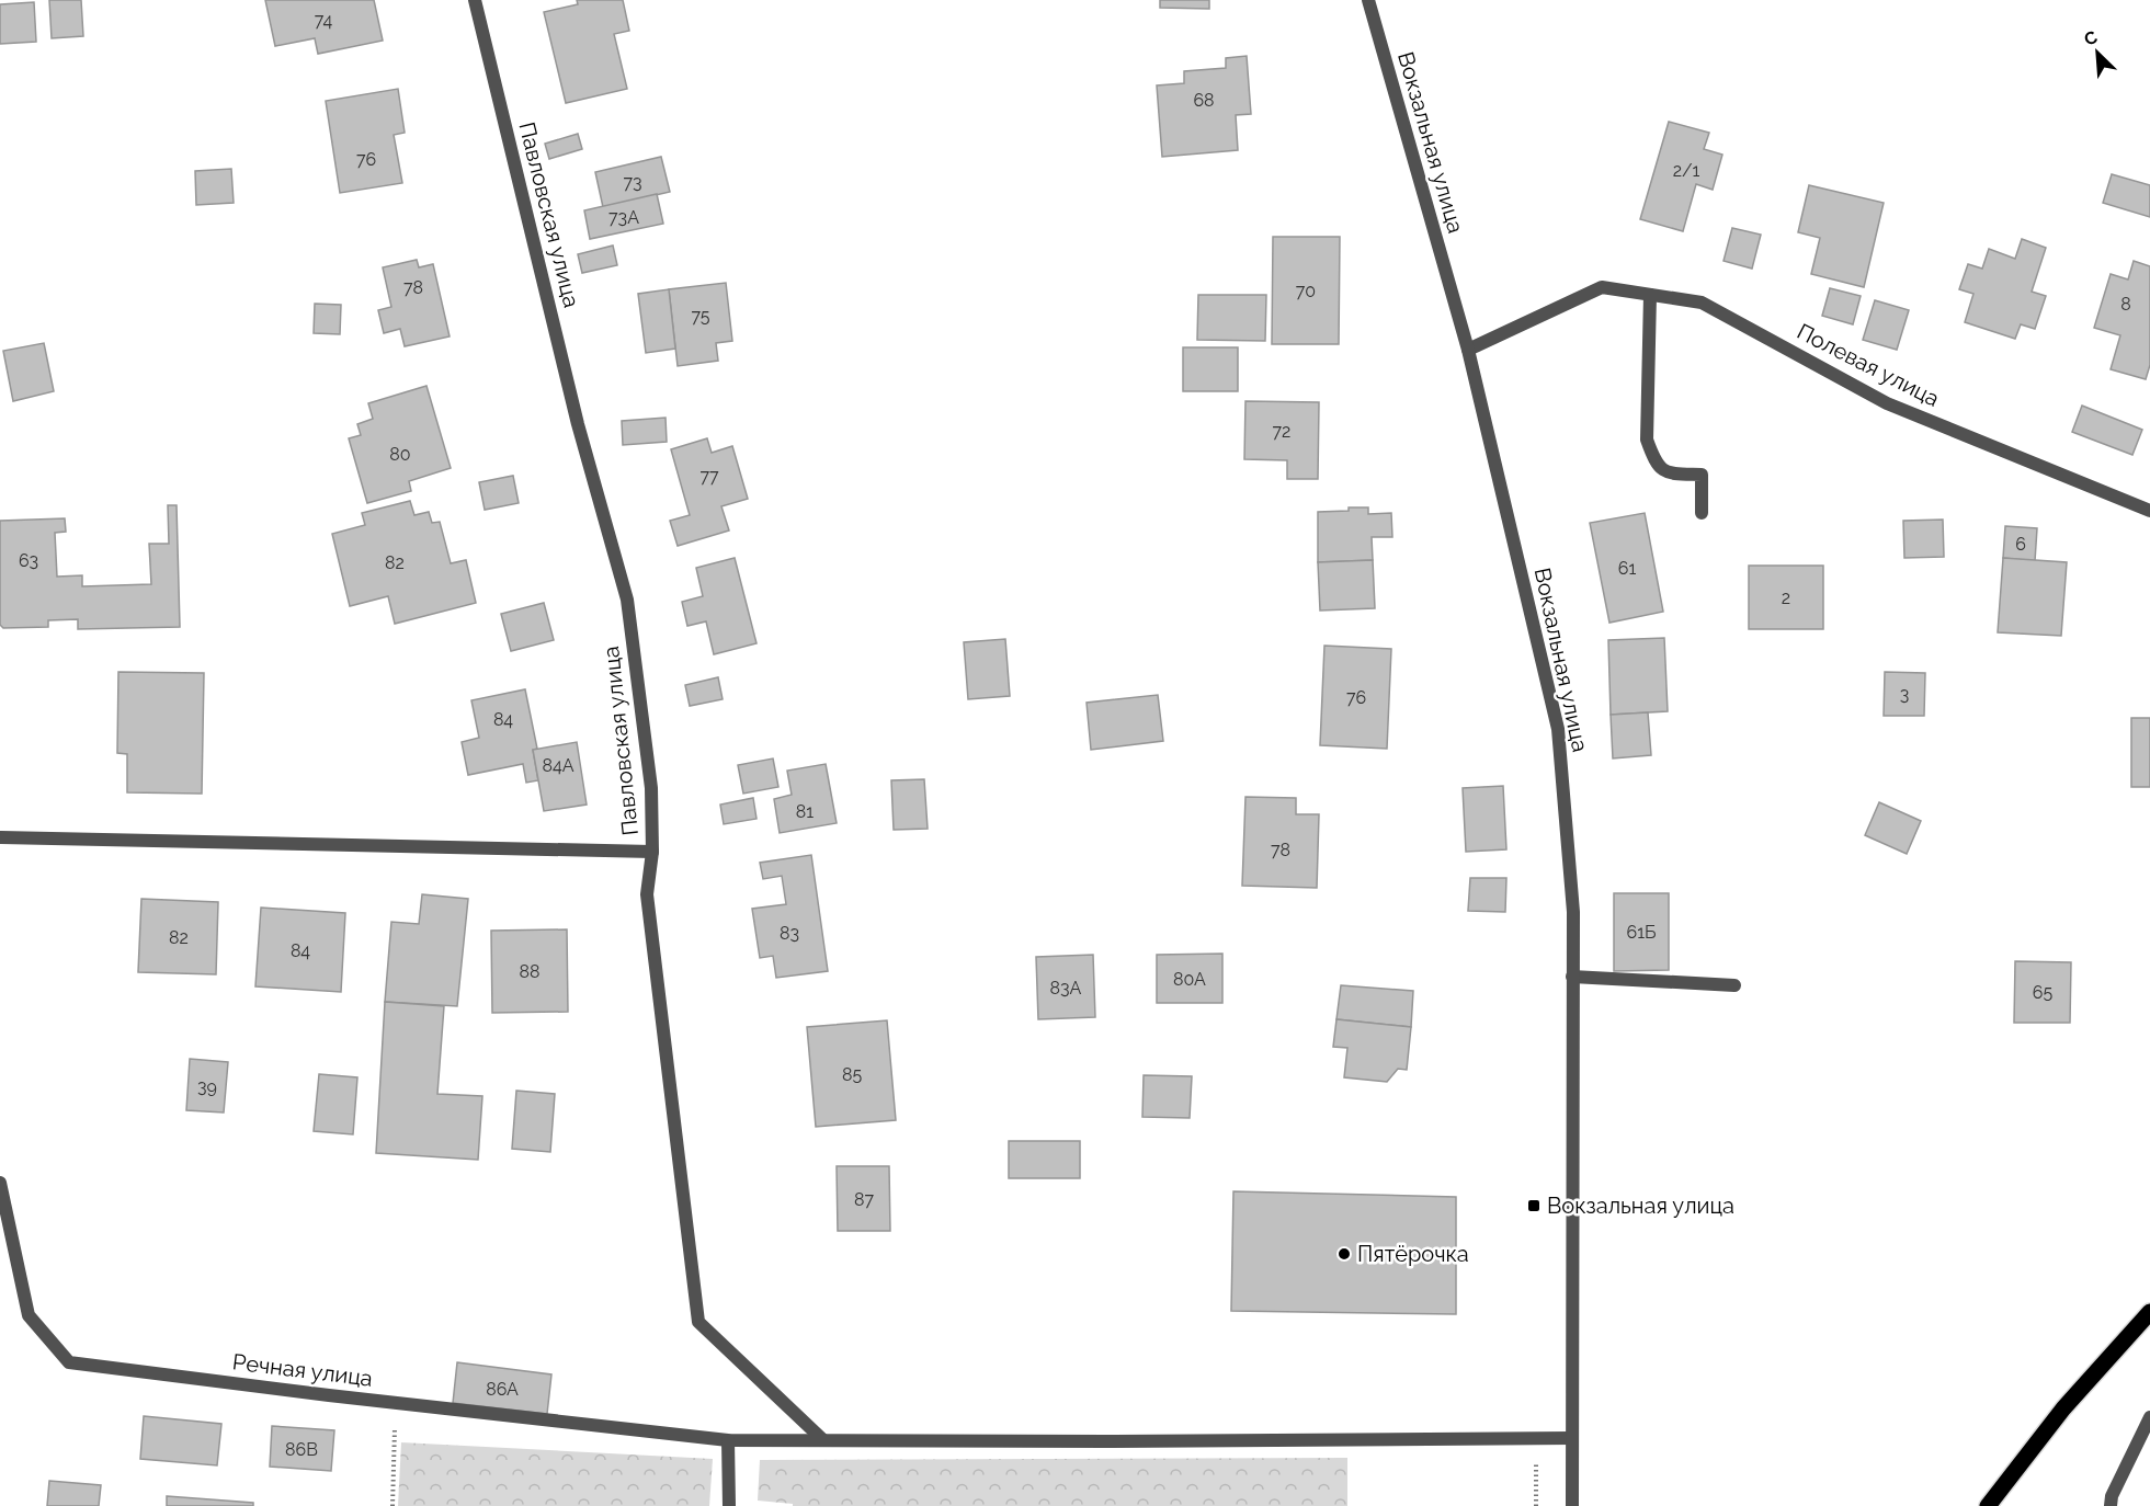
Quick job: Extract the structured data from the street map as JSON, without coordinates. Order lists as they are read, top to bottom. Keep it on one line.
{"streets":{"street":["Вокзальная улица","Павловская улица","Полевая улица","Речная улица"]},"crossings":[["Вокзальная улица","Полевая улица"],["Вокзальная улица","Речная улица"],["Павловская улица","Речная улица"]],"places":{"transit":["Вокзальная улица"],"other":["Пятёрочка"]},"house_numbers":["74","68","76","2/1","73","73А","78","70","8","75","72","80","77","6","63","82","61","2","3","76","84","84А","81","78","61Б","83","82","84","88","80А","83А","65","85","39","87","86А","86В"],"north":"top left"}
